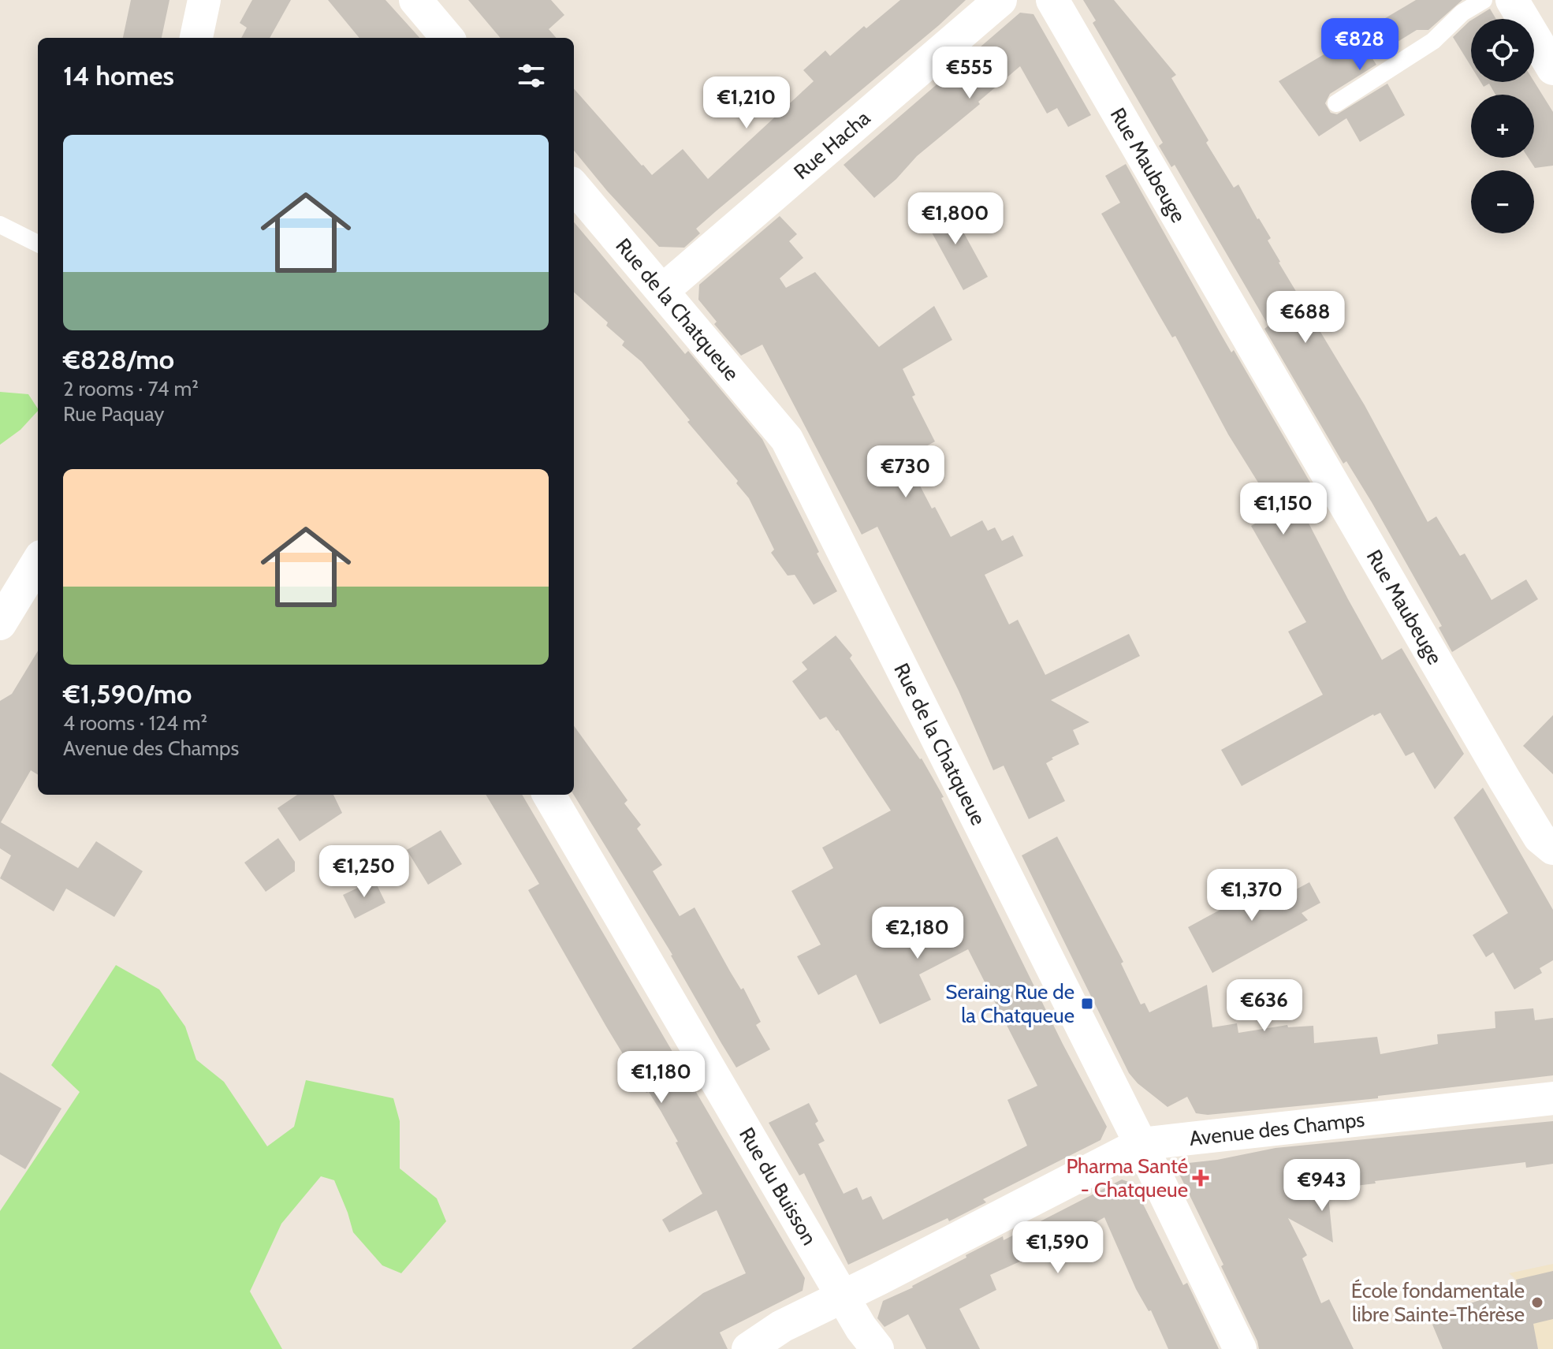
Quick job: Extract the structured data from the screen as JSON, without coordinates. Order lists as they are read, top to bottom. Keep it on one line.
{"streets":{"street":["Rue Hacha","Rue Maubeuge","Rue de la Chatqueue","Avenue des Champs","Rue du Buisson"]},"crossings":[["Rue Hacha","Rue de la Chatqueue"],["Rue de la Chatqueue","Avenue des Champs"],["Avenue des Champs","Rue du Buisson"]],"places":{"transit":["Seraing Rue de la Chatqueue"],"health":["Pharma Santé - Chatqueue"],"other":["École fondamentale libre Sainte-Thérèse"]},"page":{"price":["€828","€555","€1,210","€1,800","€688","€730","€1,150","€1,250","€1,370","€2,180","€636","€1,180","€943","€1,590"],"map_buttons":["+","−"],"heading":"14 homes","list":[{"name":"€828/mo","note":"2 rooms · 74 m² · Rue Paquay"},{"name":"€1,590/mo","note":"4 rooms · 124 m² · Avenue des Champs"}]}}
